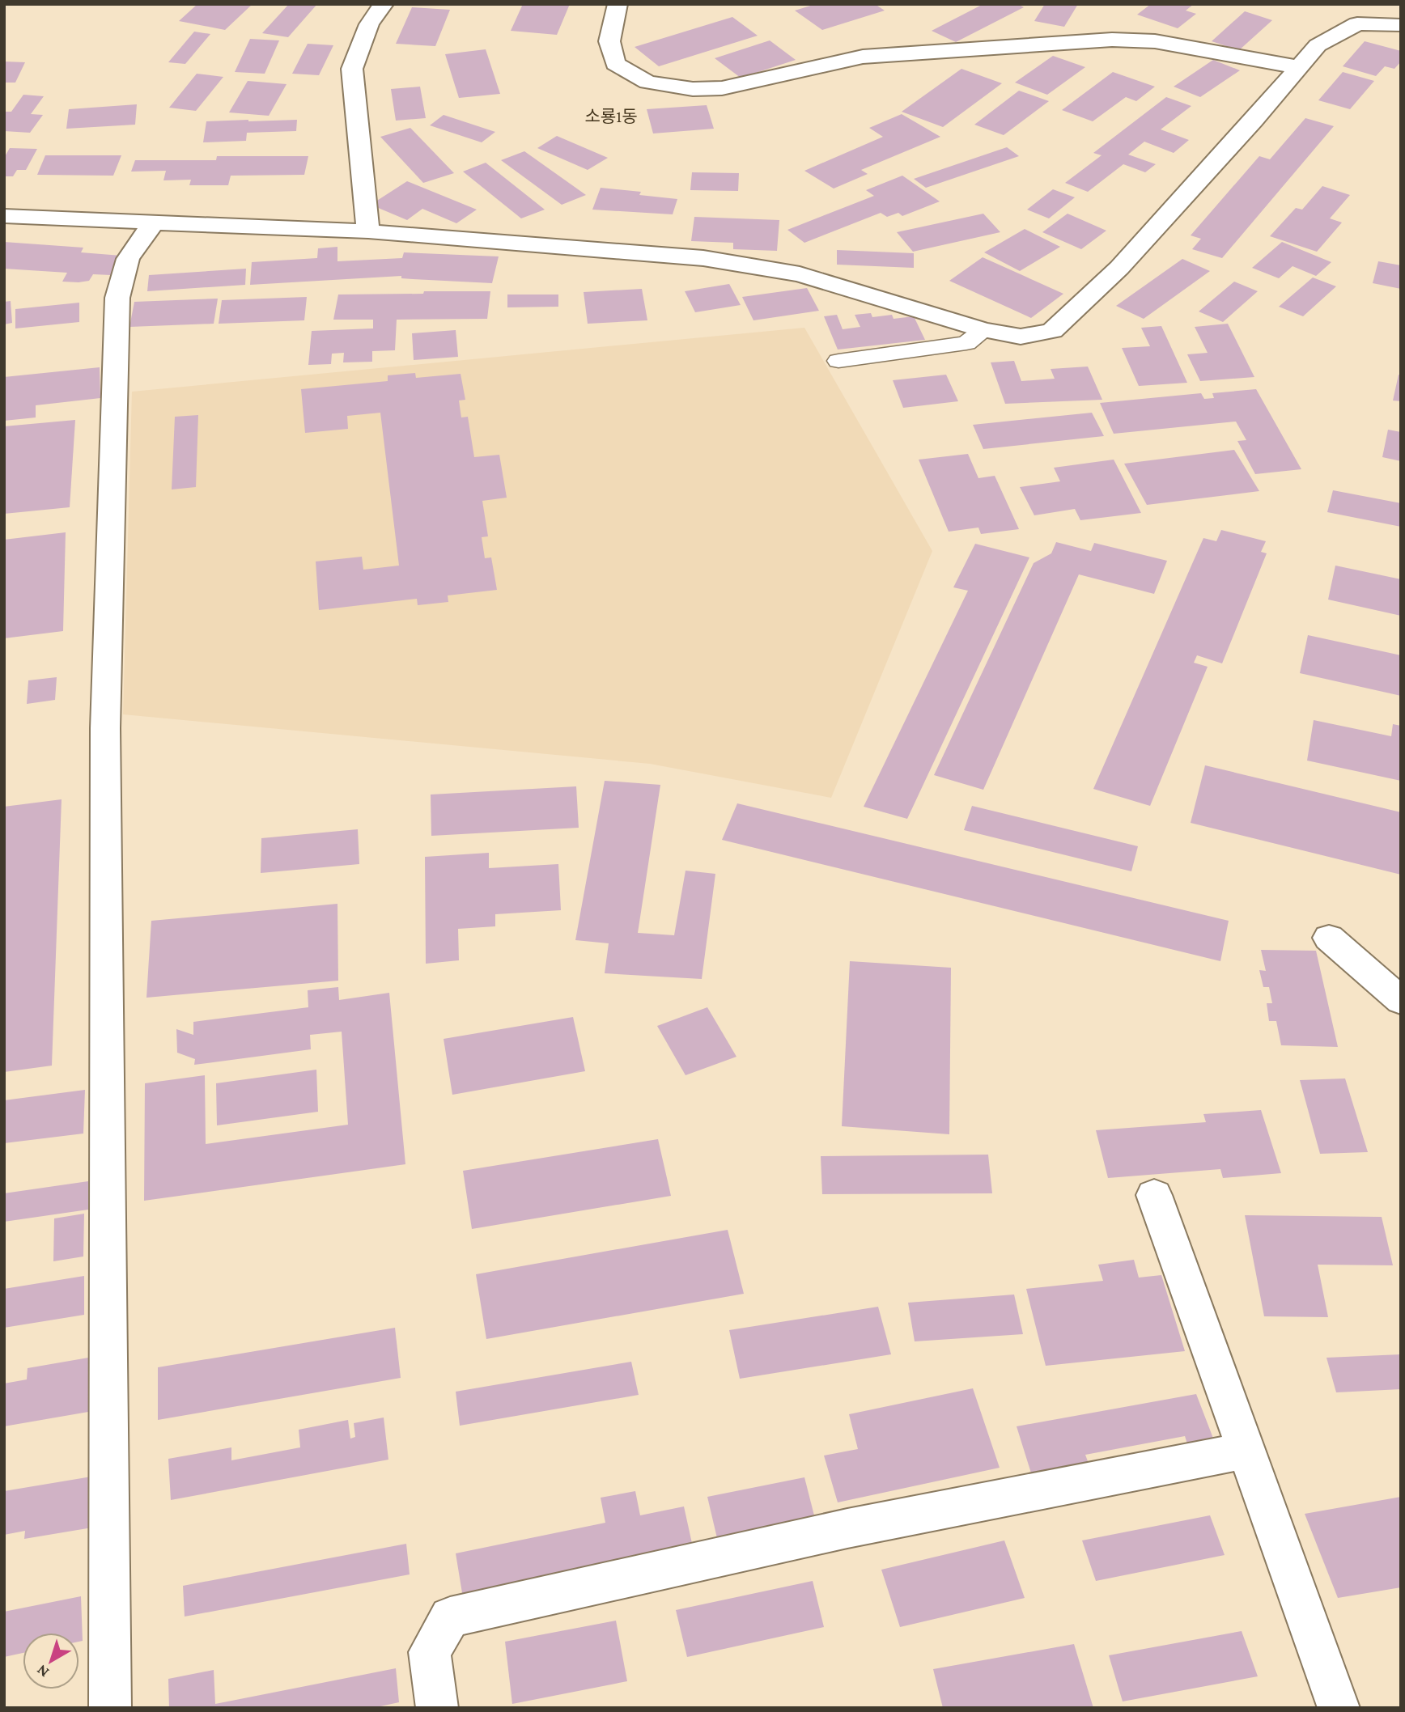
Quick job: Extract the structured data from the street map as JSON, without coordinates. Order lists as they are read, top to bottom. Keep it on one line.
{"districts":["소룡1동"],"north":"bottom left"}
